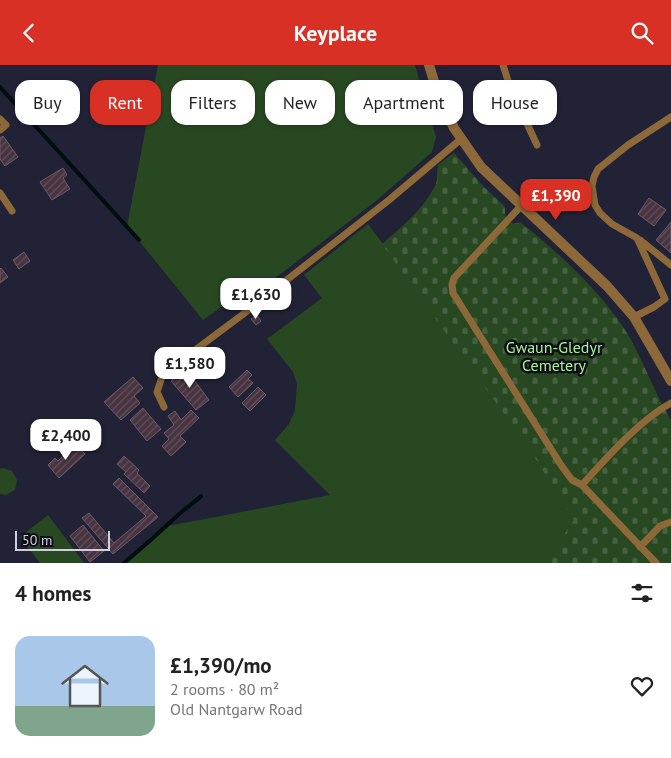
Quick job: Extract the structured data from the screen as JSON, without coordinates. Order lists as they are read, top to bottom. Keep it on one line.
{"parks":["Gwaun-Gledyr Cemetery"],"scale_bar":"50 m","page":{"header":"Keyplace","chip":["Buy","Rent","Filters","New","Apartment","House"],"price":["£1,390","£1,630","£1,580","£2,400"],"scale":"50 m","heading":"4 homes","list":[{"name":"£1,390/mo","note":"2 rooms · 80 m² · Old Nantgarw Road"}]}}
